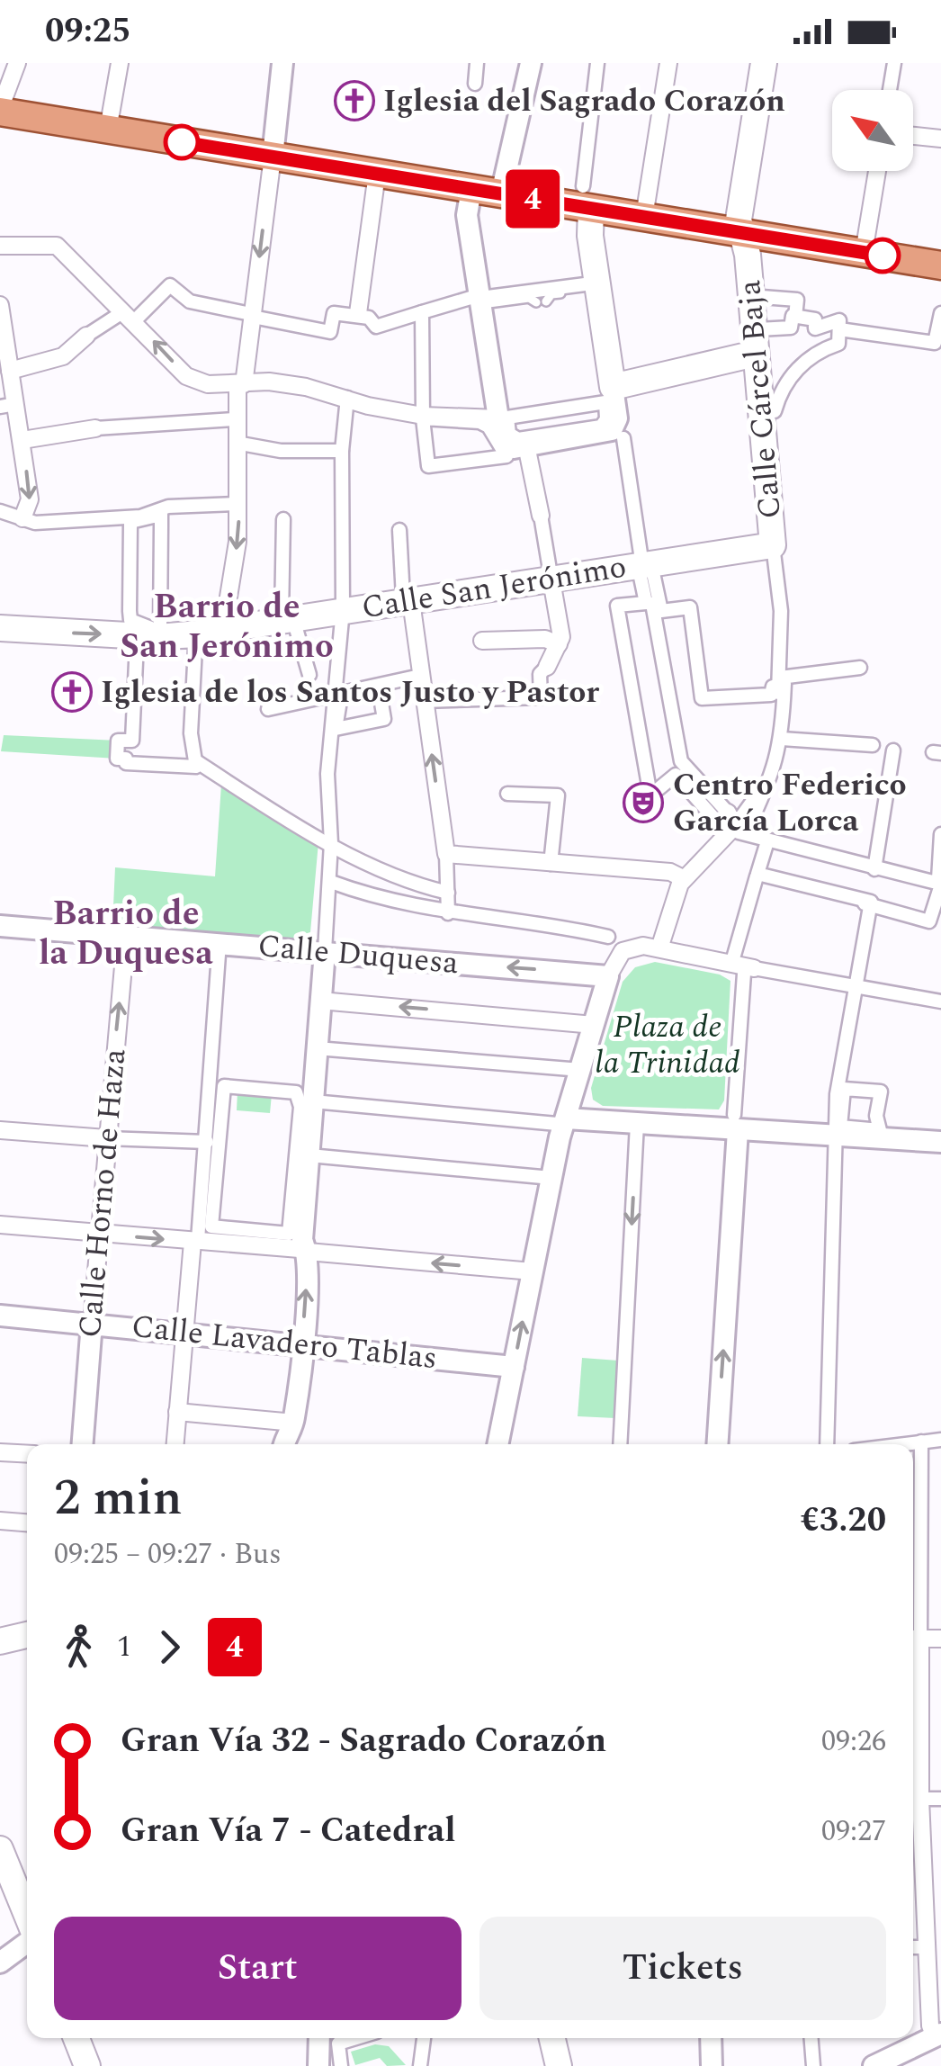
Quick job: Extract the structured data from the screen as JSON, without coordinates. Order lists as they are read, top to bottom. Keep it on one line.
{"streets":{"main road":["Calle Cárcel Baja","Calle San Jerónimo"],"street":["Calle Duquesa","Calle Horno de Haza","Calle Lavadero Tablas"]},"crossings":[["Calle Cárcel Baja","Calle San Jerónimo"],["Calle Duquesa","Calle Horno de Haza"],["Calle Horno de Haza","Calle Lavadero Tablas"]],"districts":["Barrio de San Jerónimo","Barrio de la Duquesa"],"parks":["Plaza de la Trinidad"],"places":{"church":["Iglesia del Sagrado Corazón","Iglesia de los Santos Justo y Pastor"],"theatre":["Centro Federico García Lorca"]},"lines":["bus line 4"],"north":"top left","page":{"status":"09:25","on_map":"4","heading":["2 min","09:25 – 09:27 · Bus","€3.20"],"legs":["1","4"],"list":[{"name":"Gran Vía 32 - Sagrado Corazón","value":"09:26"},{"name":"Gran Vía 7 - Catedral","value":"09:27"}],"buttons":["Start","Tickets"]}}
